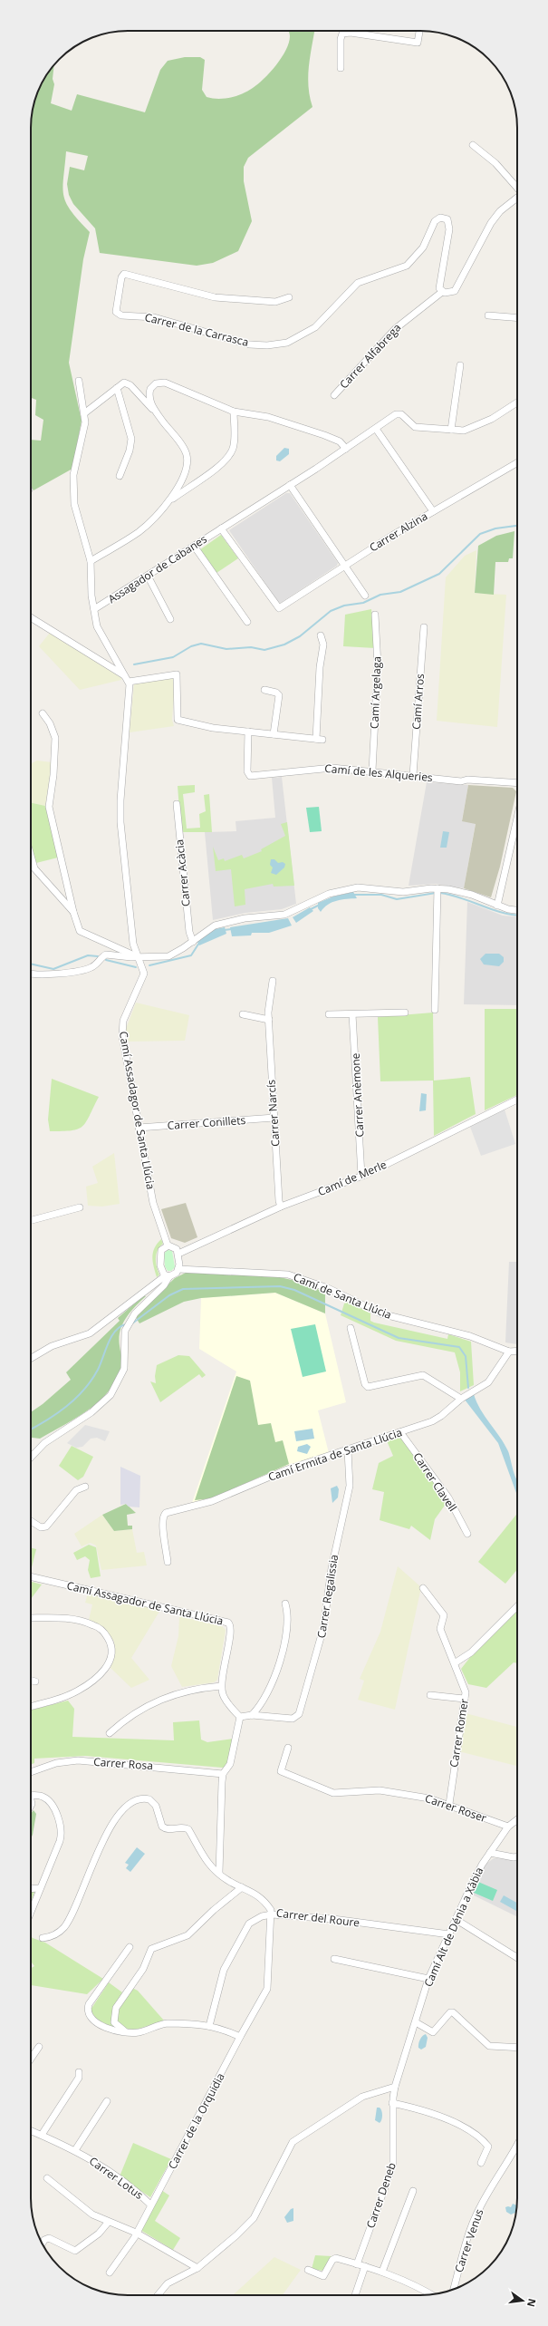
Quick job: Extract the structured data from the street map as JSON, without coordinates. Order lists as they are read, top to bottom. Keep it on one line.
{"streets":{"street":["Carrer de la Carrasca","Carrer Alfabrega","Carrer Alzina","Assagador de Cabanes","Camí Argelaga","Camí Arros","Camí de les Alqueries","Carrer Acàcia","Carrer Anèmone","Camí Assadagor de Santa Llúcia","Carrer Narcís","Carrer Conillets","Camí de Merle","Camí de Santa Llúcia","Camí Ermita de Santa Llúcia","Carrer Clavell","Carrer Regalissia","Camí Assagador de Santa Llúcia","Carrer Romer","Carrer Rosa","Carrer Roser","Carrer del Roure","Camí Alt de Dénia a Xàbia","Carrer de la Orquidia","Carrer Lotus","Carrer Deneb","Carrer Venus"]},"crossings":[["Carrer de la Carrasca","Carrer Alfabrega"],["Carrer Alzina","Assagador de Cabanes"],["Camí Argelaga","Camí de les Alqueries"],["Camí Arros","Camí de les Alqueries"],["Carrer Anèmone","Camí de Merle"],["Camí Assadagor de Santa Llúcia","Carrer Conillets"],["Camí Assadagor de Santa Llúcia","Camí de Merle"],["Camí Assadagor de Santa Llúcia","Camí de Santa Llúcia"],["Carrer Narcís","Carrer Conillets"],["Carrer Narcís","Camí de Merle"],["Camí de Merle","Camí de Santa Llúcia"],["Camí de Santa Llúcia","Camí Ermita de Santa Llúcia"],["Camí Ermita de Santa Llúcia","Carrer Clavell"],["Camí Ermita de Santa Llúcia","Carrer Regalissia"],["Carrer Romer","Carrer Roser"],["Carrer Roser","Camí Alt de Dénia a Xàbia"],["Carrer del Roure","Camí Alt de Dénia a Xàbia"],["Carrer del Roure","Carrer de la Orquidia"],["Camí Alt de Dénia a Xàbia","Carrer Deneb"],["Carrer de la Orquidia","Carrer Lotus"]],"north":"right"}
